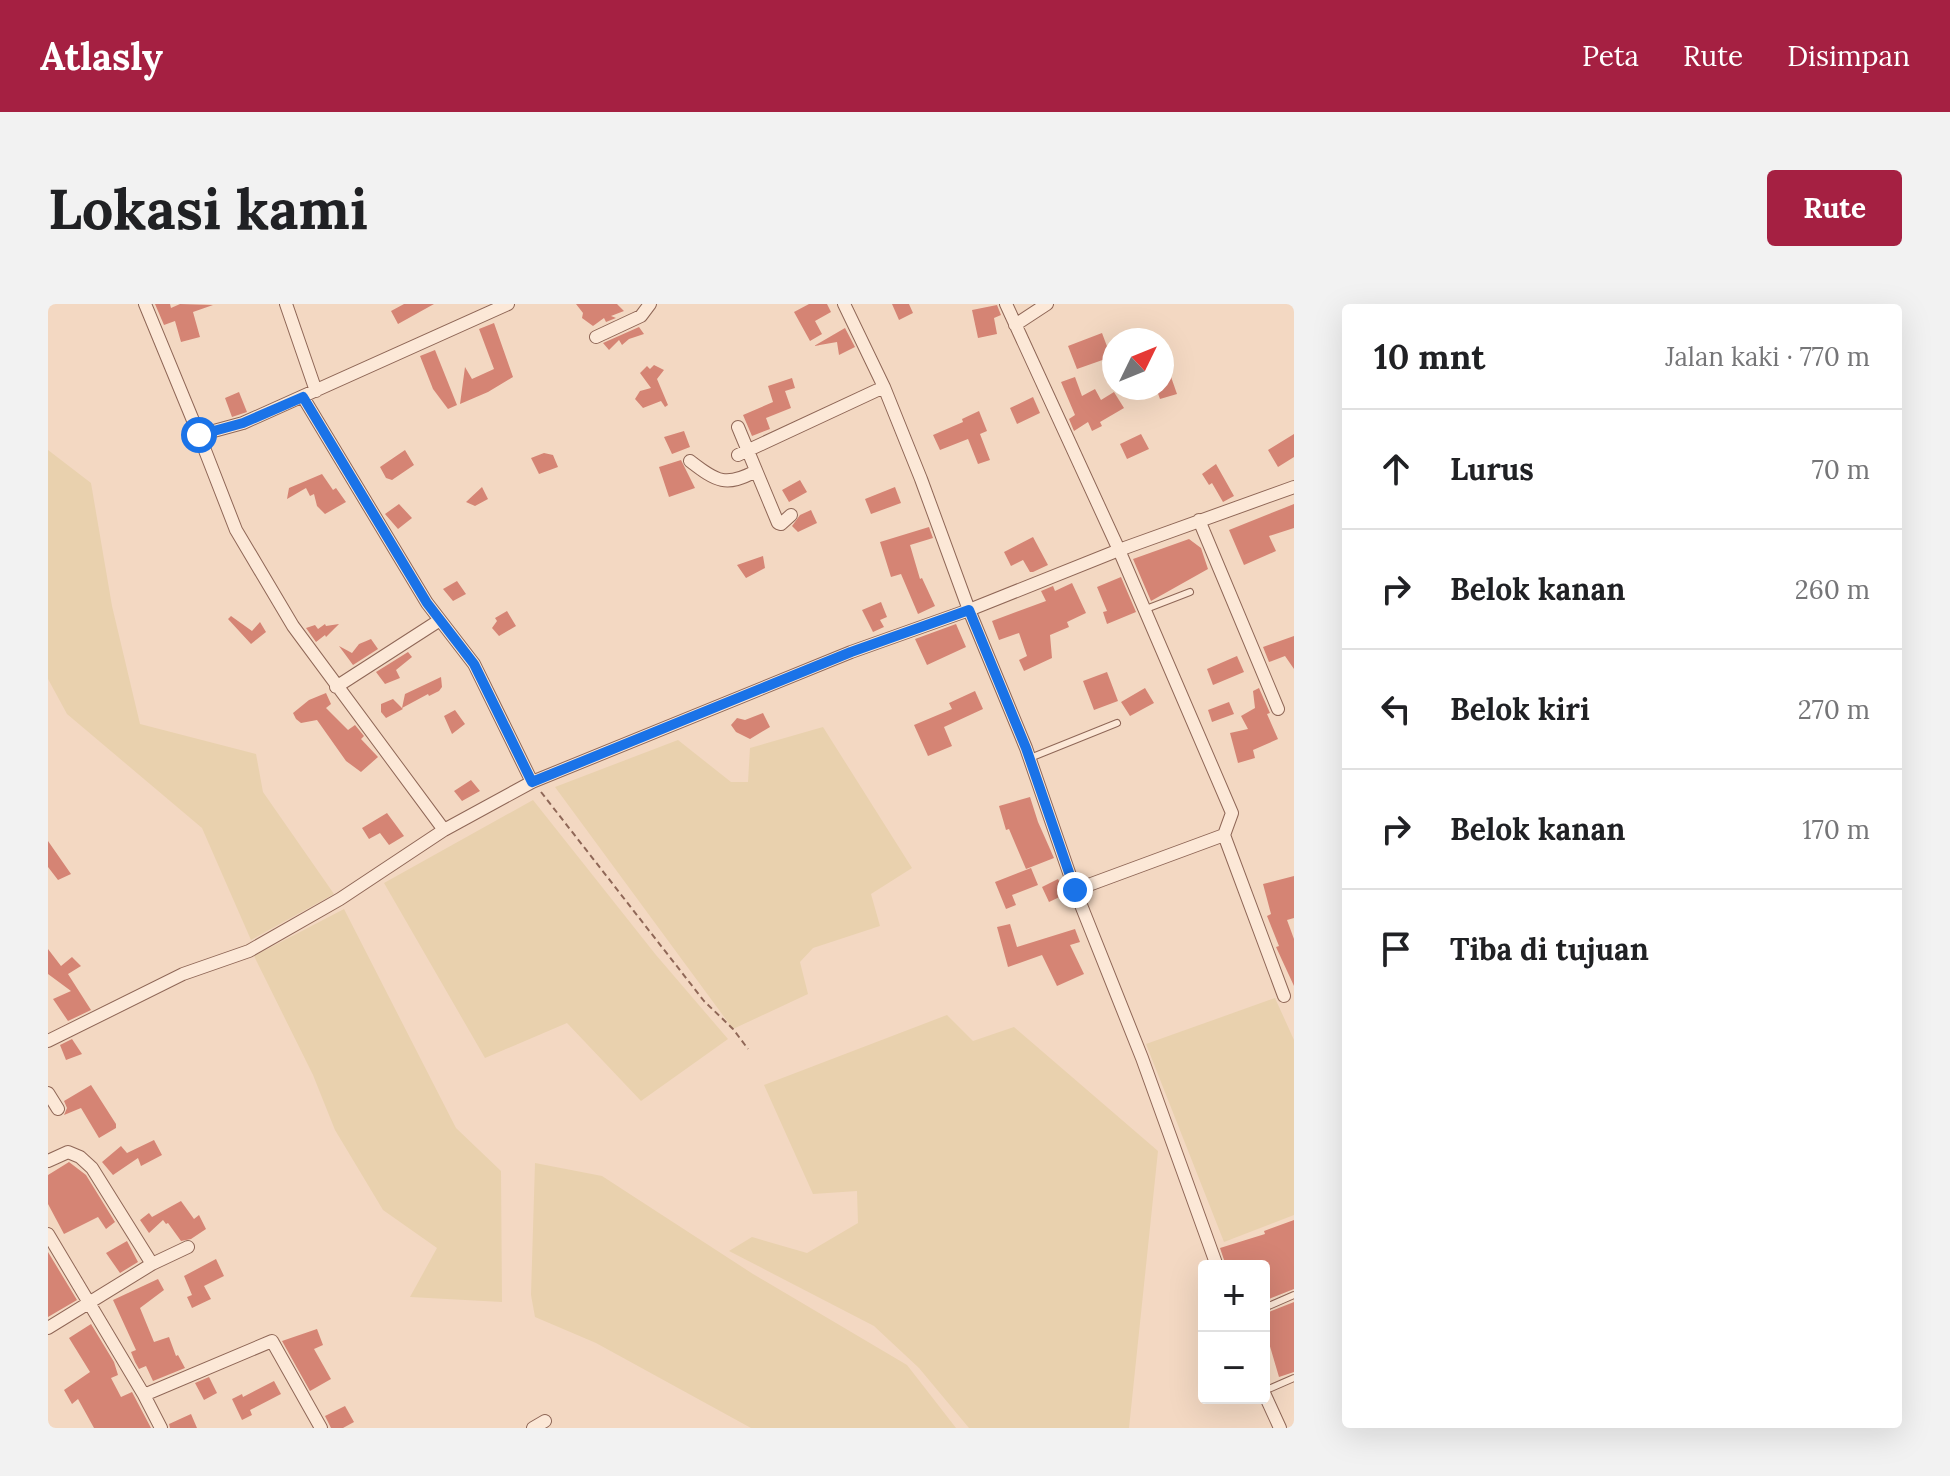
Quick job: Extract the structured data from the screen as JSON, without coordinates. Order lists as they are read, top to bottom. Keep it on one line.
{"north":"top right","page":{"header":"Atlasly","nav":["Peta","Rute","Disimpan"],"buttons":"Rute","title":"Lokasi kami","heading":["10 mnt","Jalan kaki · 770 m"],"list":[["Lurus","70 m"],["Belok kanan","260 m"],["Belok kiri","270 m"],["Belok kanan","170 m"],"Tiba di tujuan"],"map_buttons":["+","−"]}}
